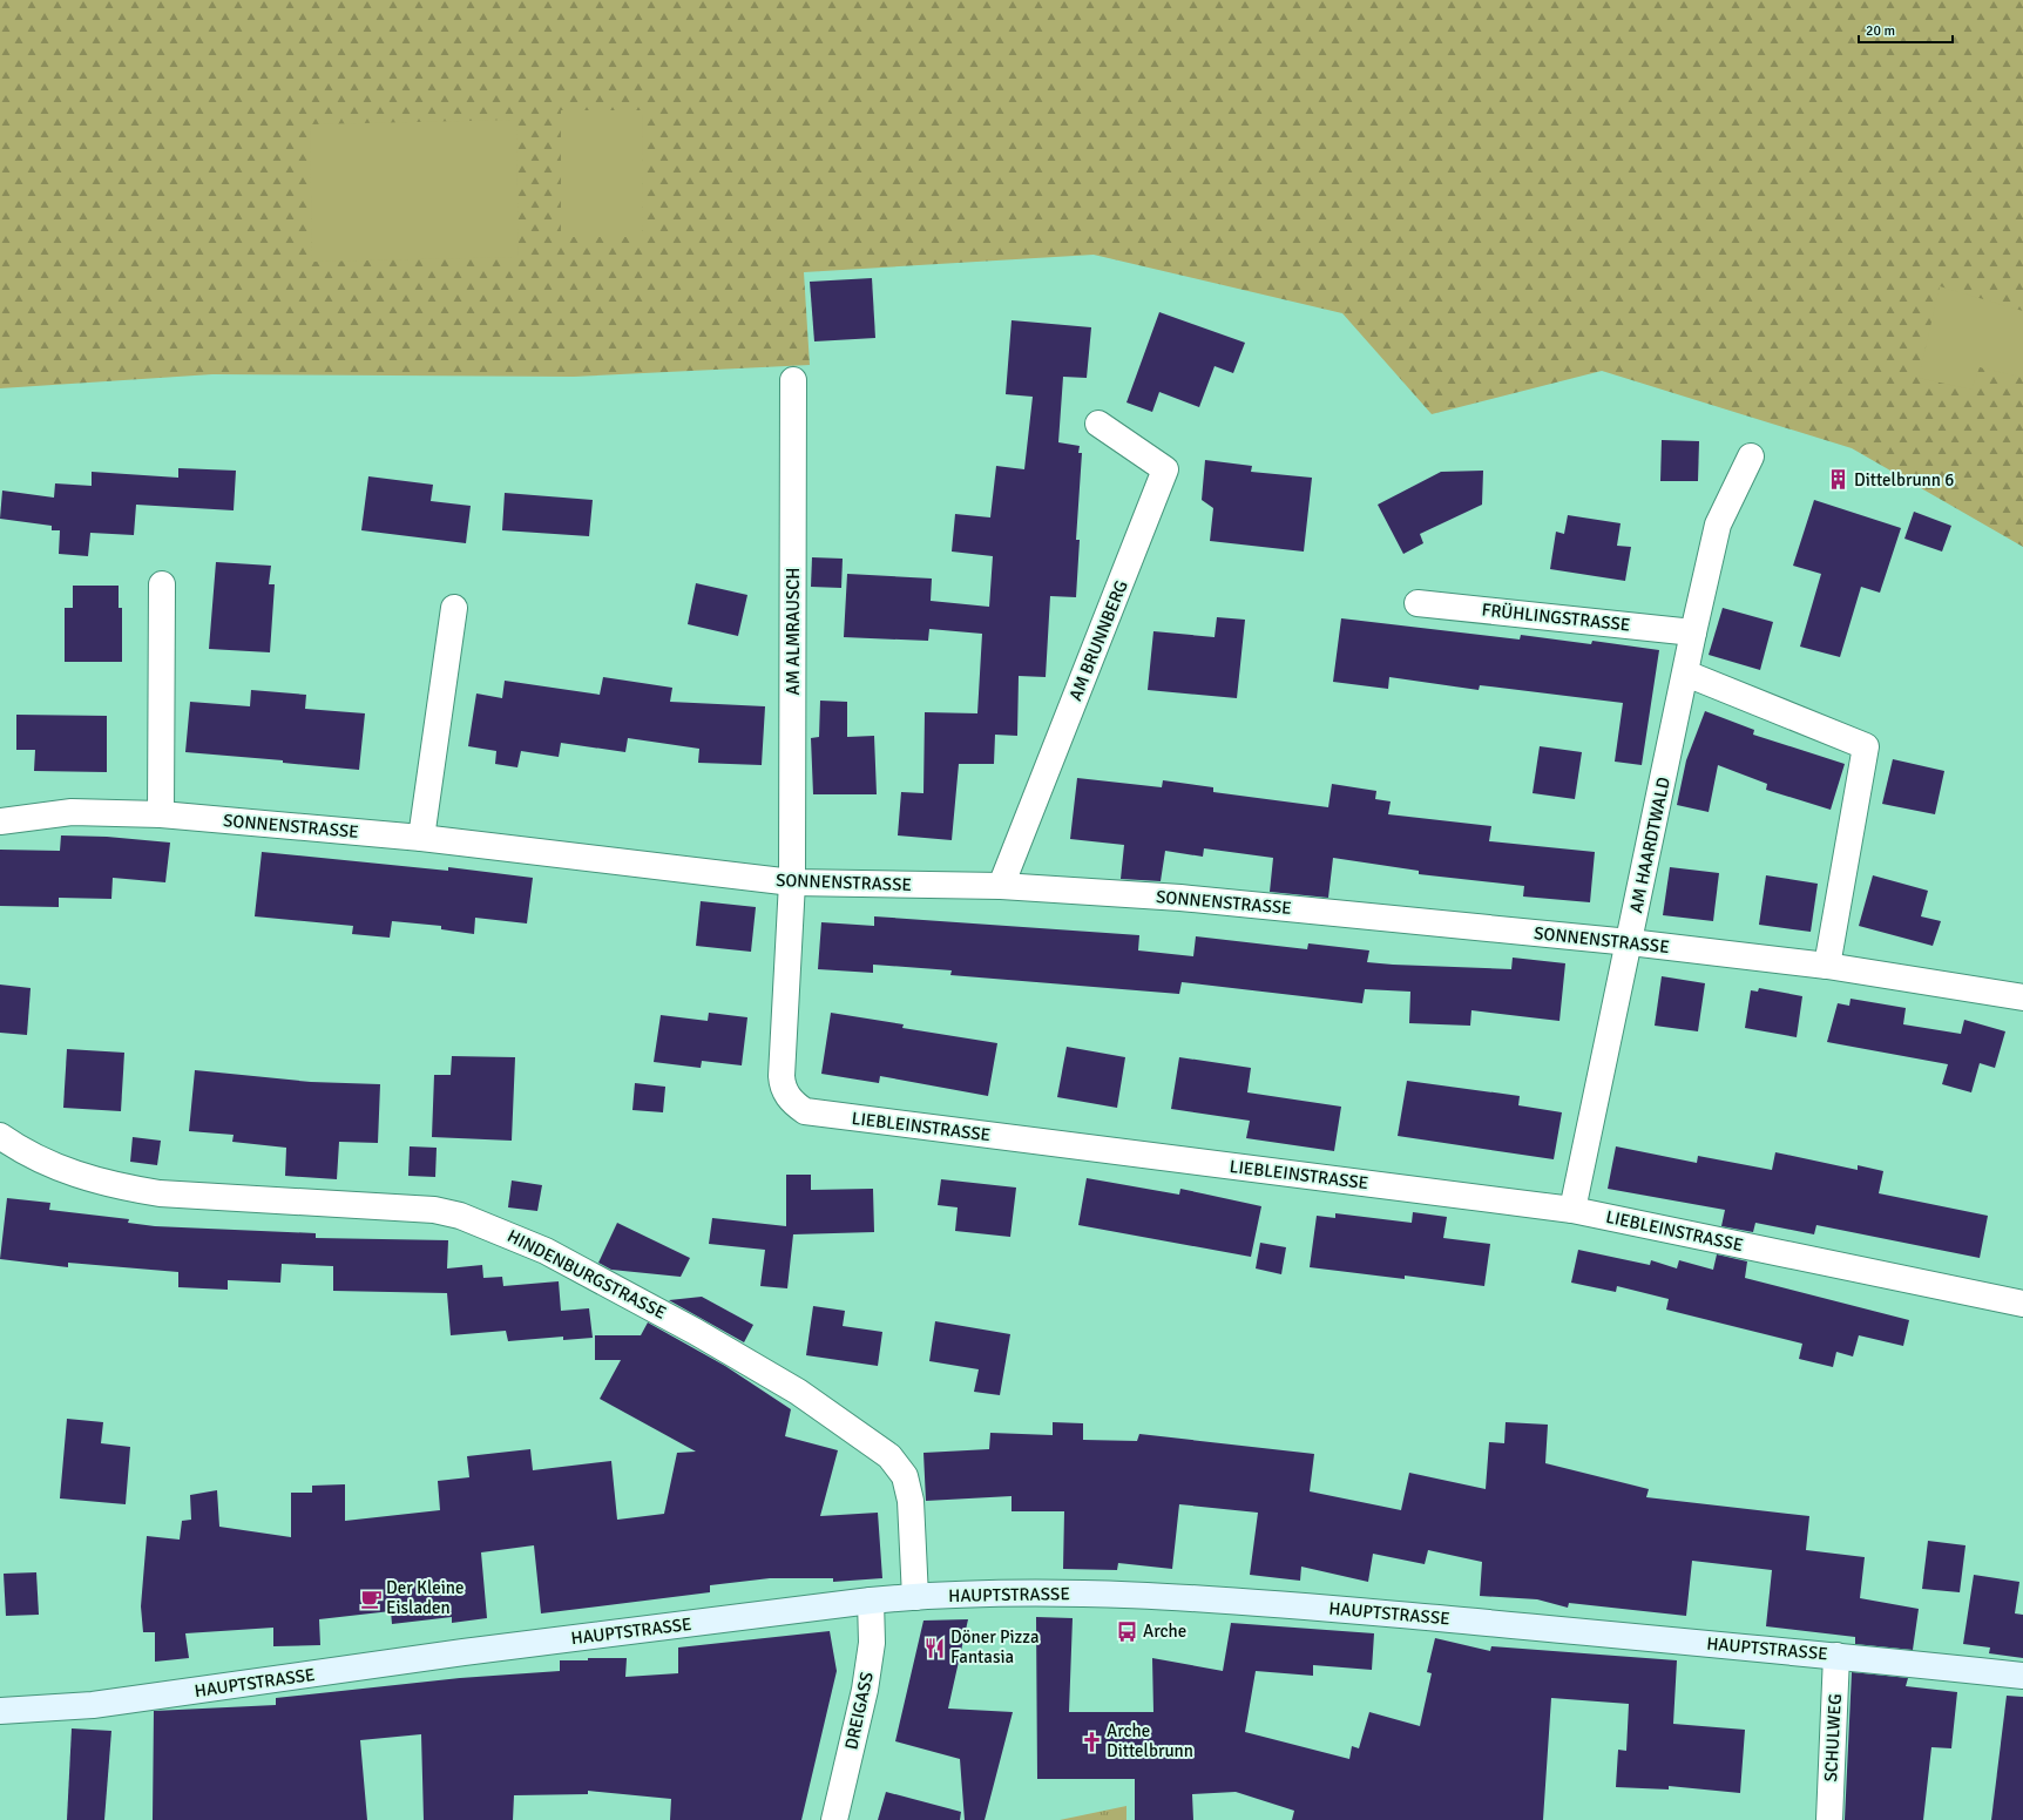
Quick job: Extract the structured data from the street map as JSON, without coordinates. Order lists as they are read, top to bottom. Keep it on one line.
{"streets":{"street":["FRÜHLINGSTRASSE","AM ALMRAUSCH","AM BRUNNBERG","SONNENSTRASSE","AM HAARDTWALD","LIEBLEINSTRASSE","HINDENBURGSTRASSE","HAUPTSTRASSE","DREIGASS","SCHULWEG"]},"crossings":[["FRÜHLINGSTRASSE","AM HAARDTWALD"],["AM ALMRAUSCH","SONNENSTRASSE"],["AM ALMRAUSCH","LIEBLEINSTRASSE"],["AM BRUNNBERG","SONNENSTRASSE"],["SONNENSTRASSE","AM HAARDTWALD"],["SONNENSTRASSE","LIEBLEINSTRASSE"],["AM HAARDTWALD","LIEBLEINSTRASSE"],["HINDENBURGSTRASSE","HAUPTSTRASSE"],["HAUPTSTRASSE","DREIGASS"],["HAUPTSTRASSE","SCHULWEG"]],"places":{"building":["Dittelbrunn 6"],"cafe":["Der Kleine Eisladen"],"bus stop":["Arche"],"restaurant":["Döner Pizza Fantasia"],"church":["Arche Dittelbrunn"]},"scale_bar":"20 m"}
